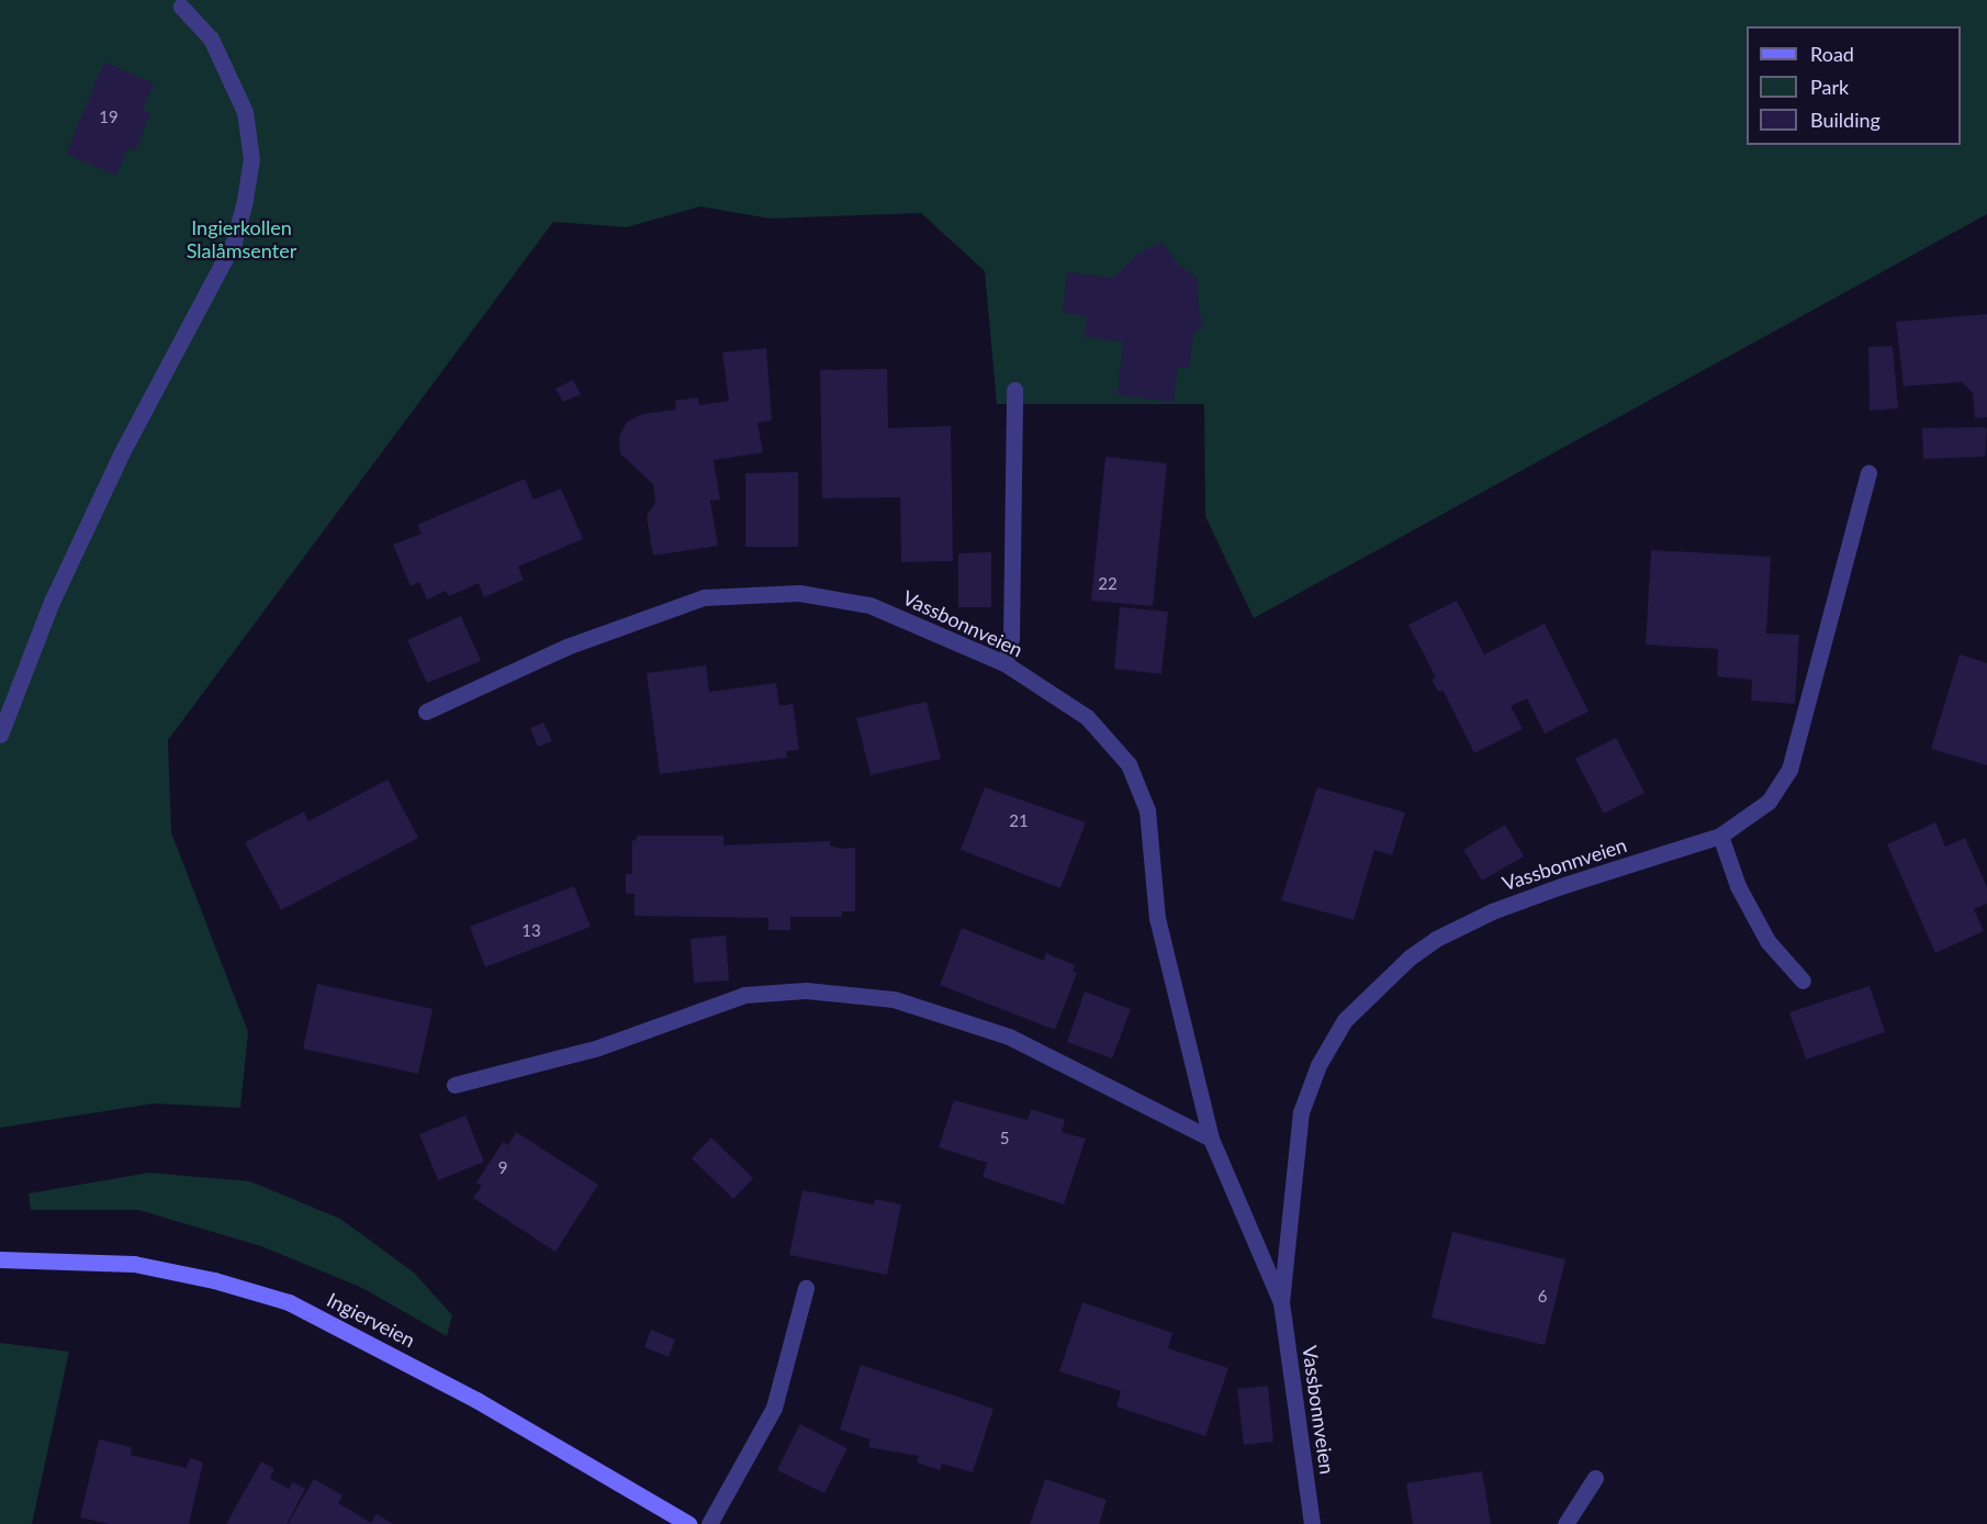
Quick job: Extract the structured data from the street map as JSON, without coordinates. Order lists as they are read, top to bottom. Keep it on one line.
{"streets":{"main road":["Ingierveien"],"street":["Vassbonnveien"]},"parks":["Ingierkollen Slalåmsenter"],"house_numbers":["19","22","21","13","5","9","6"],"legend":["Road","Park","Building"]}
